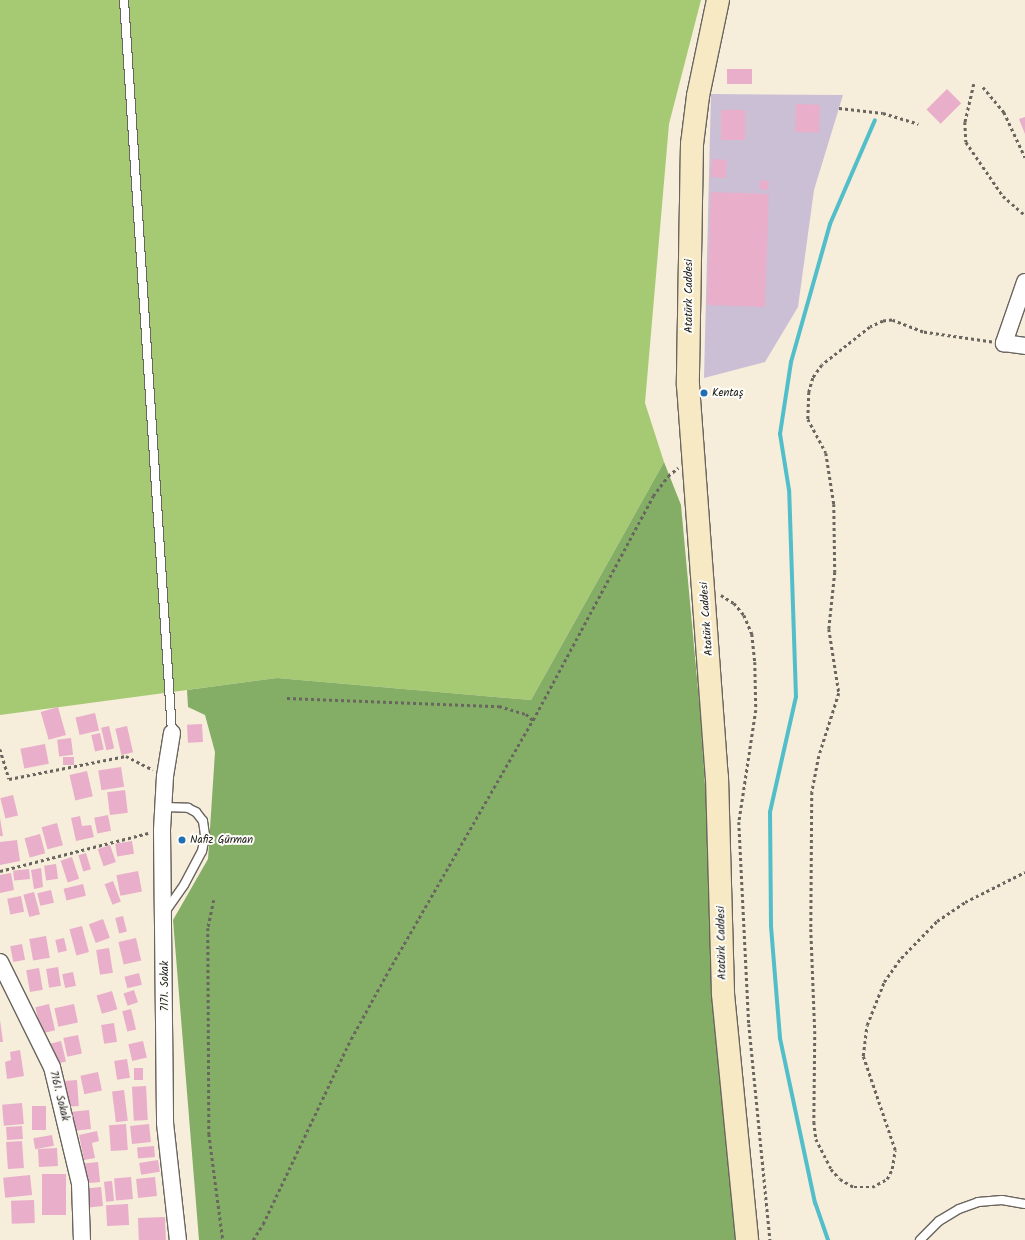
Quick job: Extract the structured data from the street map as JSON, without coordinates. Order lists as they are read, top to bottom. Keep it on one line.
{"streets":{"street":["Atatürk Caddesi","7171. Sokak","7161. Sokak"]},"places":["Kentaş","Nafiz Gürman"]}
